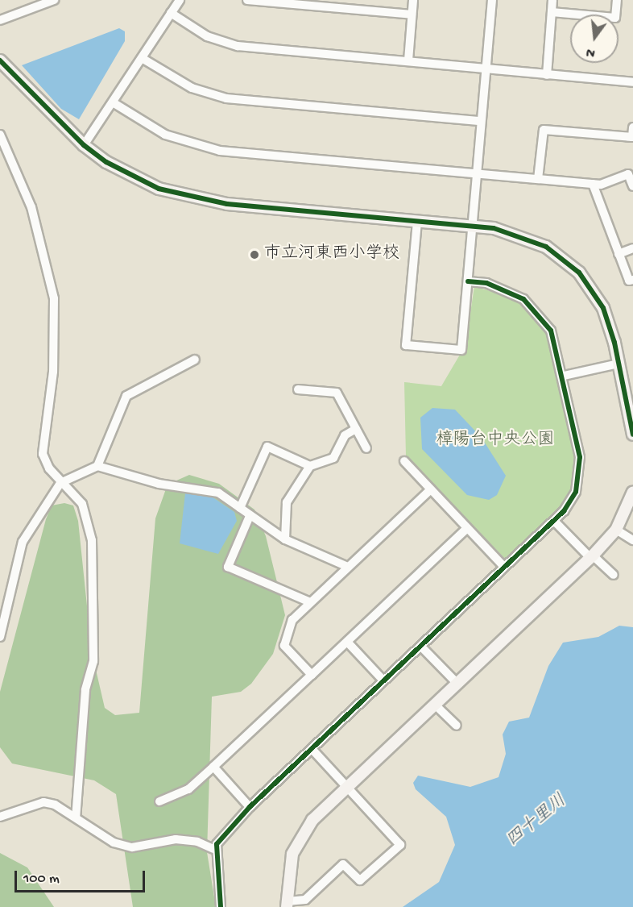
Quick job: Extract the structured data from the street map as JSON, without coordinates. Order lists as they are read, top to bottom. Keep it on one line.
{"water":["四十里川"],"parks":["樟陽台中央公園"],"places":["市立河東西小学校"],"scale_bar":"100 m","north":"bottom"}
